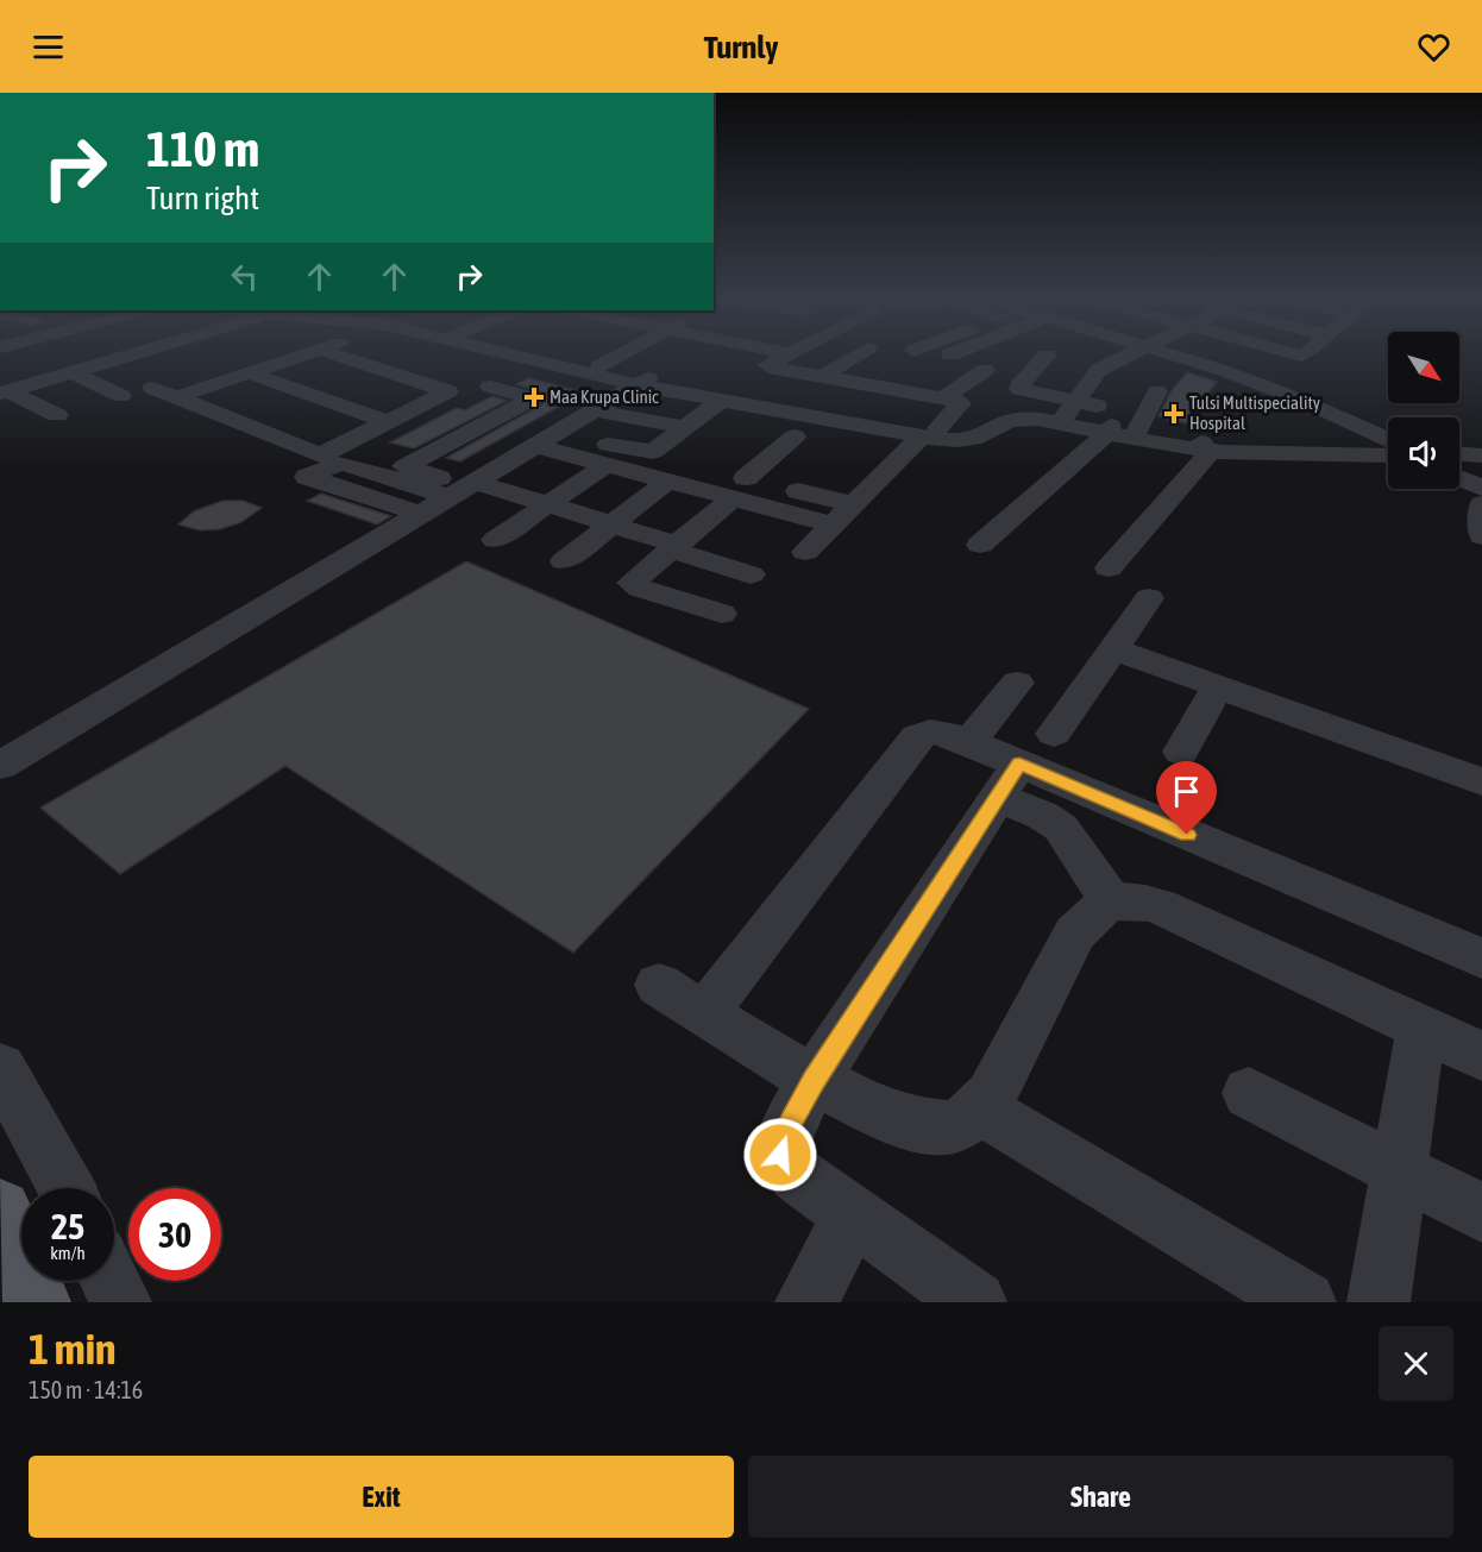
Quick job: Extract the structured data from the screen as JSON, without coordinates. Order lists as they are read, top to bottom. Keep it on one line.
{"places":{"health":["Maa Krupa Clinic","Tulsi Multispeciality Hospital"]},"north":"bottom right","page":{"header":"Turnly","turn":["110 m","Turn right"],"speed":"25 km/h","limit":"30","heading":["1 min","150 m · 14:16"],"buttons":["Exit","Share"]}}
